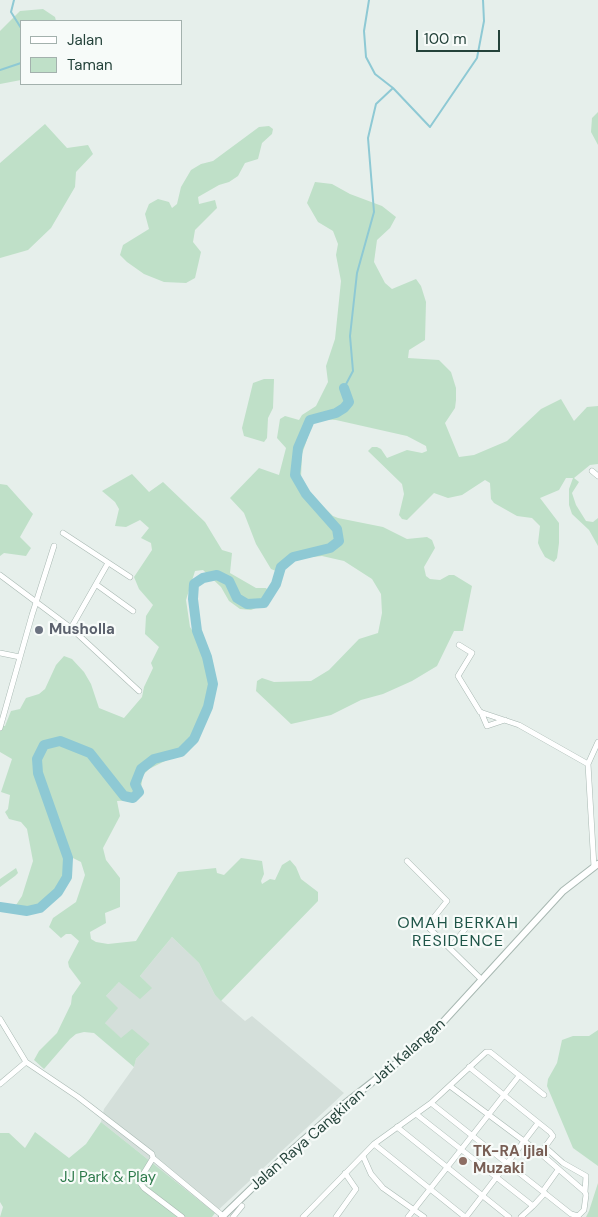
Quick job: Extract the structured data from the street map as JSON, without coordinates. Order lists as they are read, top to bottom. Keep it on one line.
{"streets":{"street":["Jalan Raya Cangkiran - Jati Kalangan"]},"districts":["OMAH BERKAH RESIDENCE"],"parks":["JJ Park & Play"],"places":["Musholla","TK-RA Ijlal Muzaki"],"legend":["Jalan","Taman"],"scale_bar":"100 m"}
